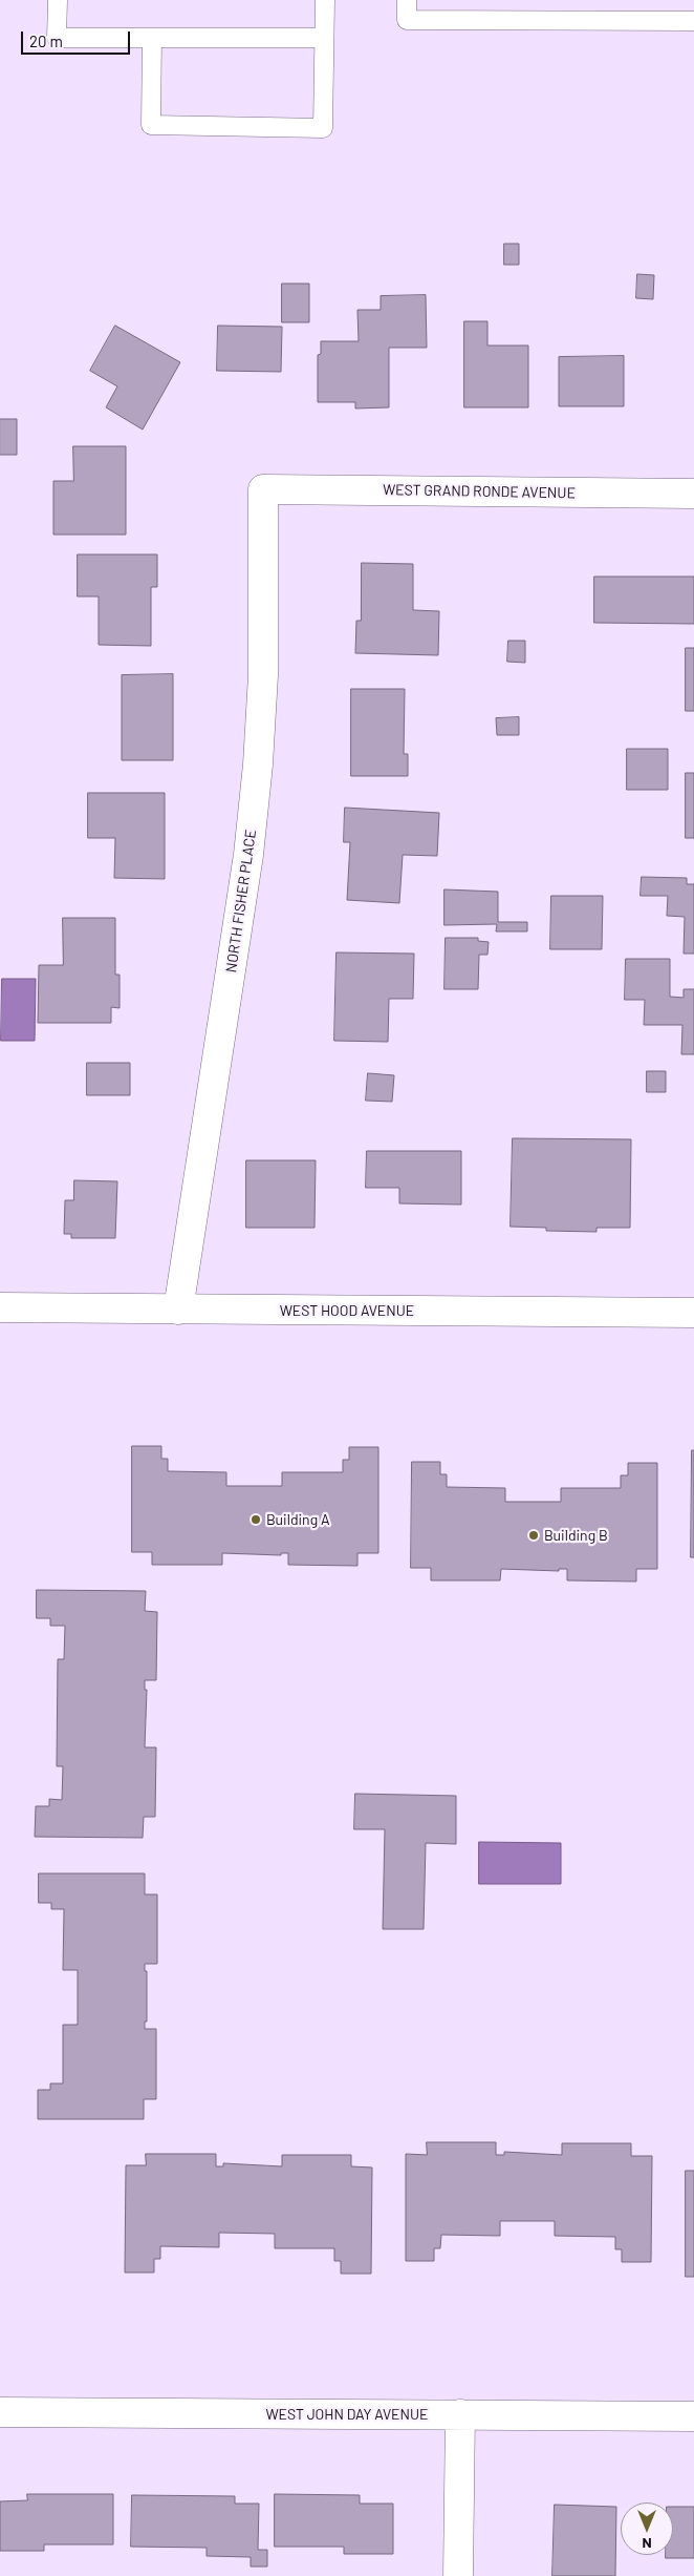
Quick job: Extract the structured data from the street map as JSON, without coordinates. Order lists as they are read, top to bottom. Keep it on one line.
{"streets":{"street":["WEST GRAND RONDE AVENUE","NORTH FISHER PLACE","WEST HOOD AVENUE","WEST JOHN DAY AVENUE"]},"crossings":[["WEST GRAND RONDE AVENUE","NORTH FISHER PLACE"],["NORTH FISHER PLACE","WEST HOOD AVENUE"]],"places":["Building A","Building B"],"scale_bar":"20 m","north":"bottom"}
